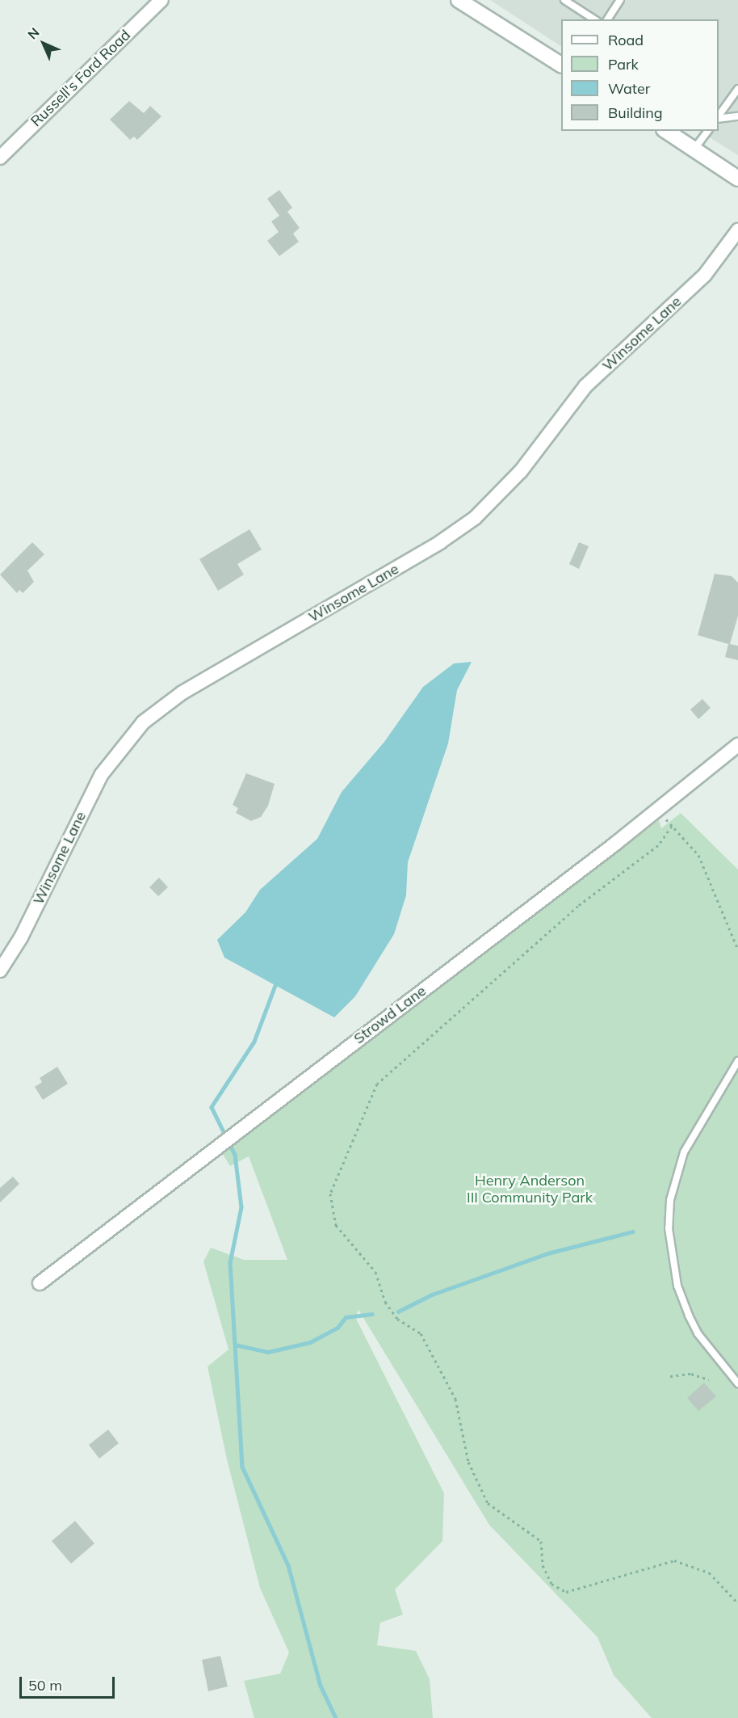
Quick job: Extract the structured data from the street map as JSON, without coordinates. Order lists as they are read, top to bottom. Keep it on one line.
{"streets":{"street":["Russell's Ford Road","Winsome Lane","Strowd Lane"]},"parks":["Henry Anderson III Community Park"],"legend":["Road","Park","Water","Building"],"scale_bar":"50 m","north":"top left"}
